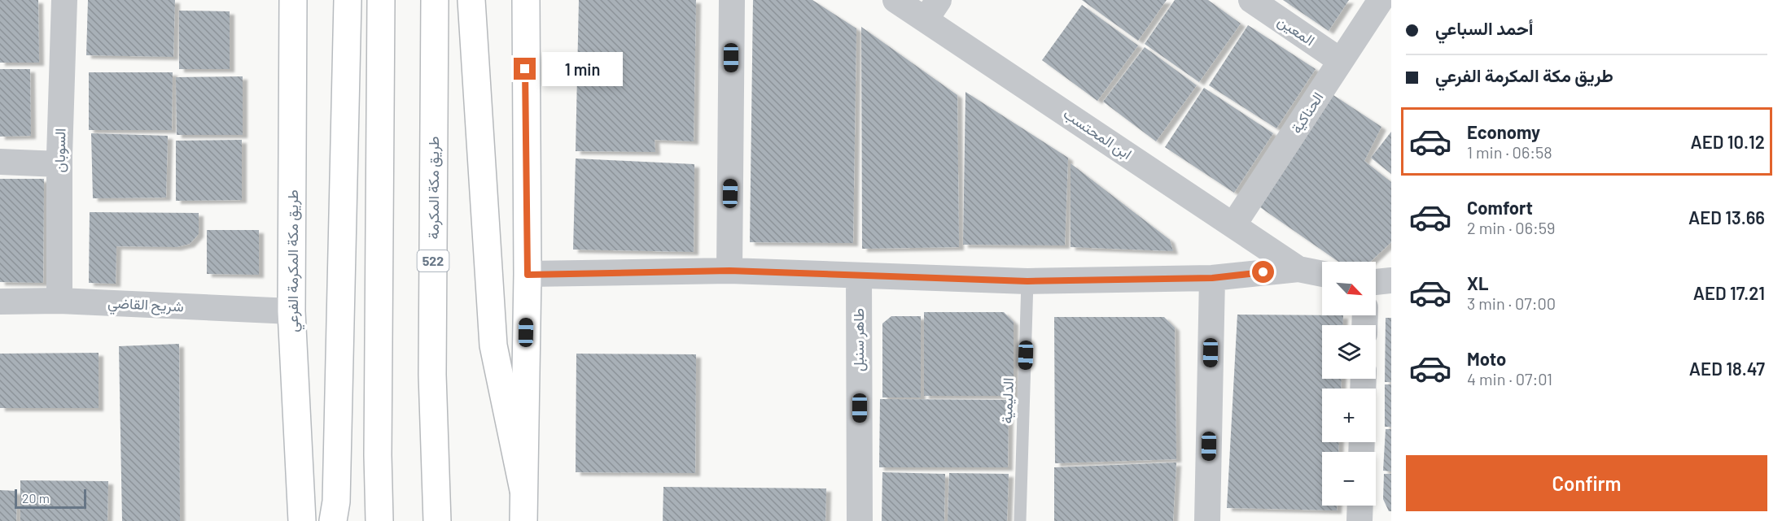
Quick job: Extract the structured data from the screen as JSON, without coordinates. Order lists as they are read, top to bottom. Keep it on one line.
{"streets":{"main road":["طريق مكة المكرمة","طريق مكة المكرمة الفرعي","522"],"street":["المعين","الحناكية","ابن المحتسب","السوبان","شريح القاضي","طاهر سنبل"],"lane":["الدليمية"]},"crossings":[["المعين","الحناكية"],["الحناكية","ابن المحتسب"],["السوبان","شريح القاضي"],["طريق مكة المكرمة الفرعي","شريح القاضي"]],"scale_bar":"20 m","north":"bottom right","page":{"banner":["أحمد السباعي","طريق مكة المكرمة الفرعي"],"bubble":"1 min","list":[{"name":"Economy","note":"1 min · 06:58","value":"AED 10.12"},{"name":"Comfort","note":"2 min · 06:59","value":"AED 13.66"},{"name":"XL","note":"3 min · 07:00","value":"AED 17.21"},{"name":"Moto","note":"4 min · 07:01","value":"AED 18.47"}],"map_buttons":["+","−"],"buttons":"Confirm","scale":"20 m"}}
